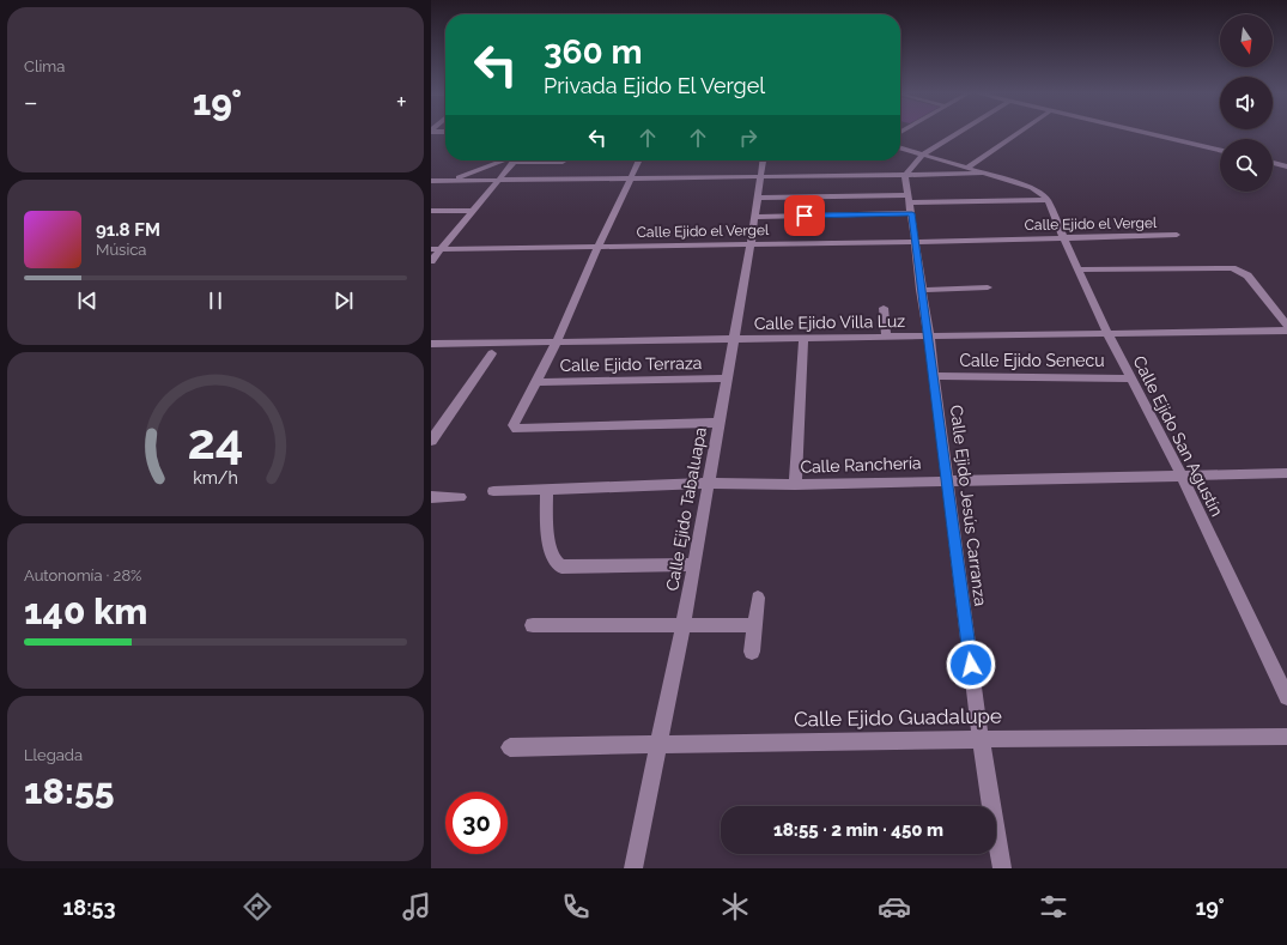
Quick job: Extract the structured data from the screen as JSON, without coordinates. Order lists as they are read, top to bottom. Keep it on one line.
{"streets":{"street":["Calle Ejido el Vergel","Calle Ejido Villa Luz","Calle Ejido Senecu","Calle Ejido Terraza","Calle Ejido San Agustín","Calle Ranchería","Calle Ejido Jesús Carranza","Calle Ejido Tabaluapa","Calle Ejido Guadalupe"]},"crossings":[["Calle Ejido el Vergel","Calle Ejido San Agustín"],["Calle Ejido el Vergel","Calle Ejido Jesús Carranza"],["Calle Ejido el Vergel","Calle Ejido Tabaluapa"],["Calle Ejido Villa Luz","Calle Ejido San Agustín"],["Calle Ejido Villa Luz","Calle Ejido Jesús Carranza"],["Calle Ejido Villa Luz","Calle Ejido Tabaluapa"],["Calle Ejido Senecu","Calle Ejido San Agustín"],["Calle Ejido Senecu","Calle Ejido Jesús Carranza"],["Calle Ejido Terraza","Calle Ejido Tabaluapa"],["Calle Ejido San Agustín","Calle Ranchería"],["Calle Ranchería","Calle Ejido Jesús Carranza"],["Calle Ranchería","Calle Ejido Tabaluapa"],["Calle Ejido Jesús Carranza","Calle Ejido Guadalupe"],["Calle Ejido Tabaluapa","Calle Ejido Guadalupe"]],"north":"bottom","page":{"tile":["Clima",["Autonomía · 28%","140 km"],["Llegada","18:55"]],"turn":["360 m","Privada Ejido El Vergel"],"heat":["−","19°","+"],"song":["91.8 FM","Música"],"limit":"30","trip":"18:55 · 2 min · 450 m","tabs":["18:53","19°"],"gauge":["24","km/h"]}}
